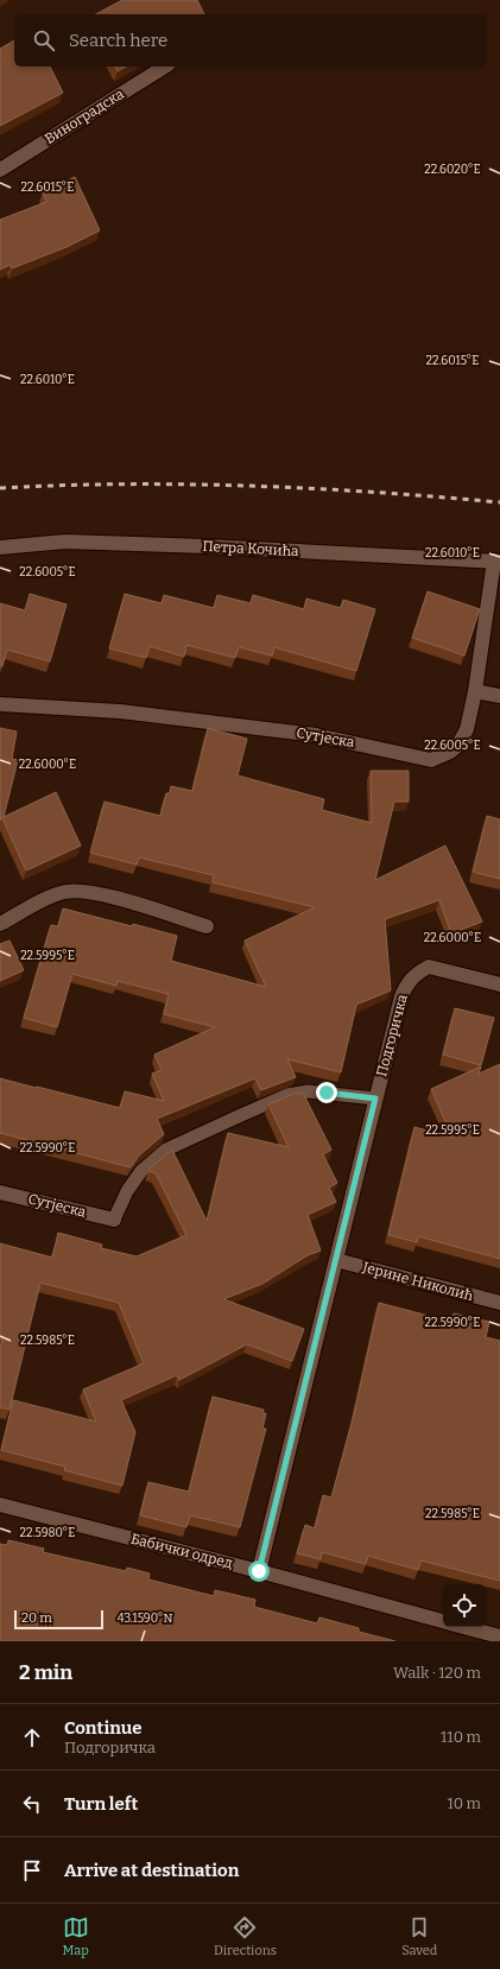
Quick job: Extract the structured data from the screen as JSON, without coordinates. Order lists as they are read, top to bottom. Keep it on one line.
{"streets":{"street":["Виноградска","Петра Кочића","Сутјеска","Подгоричка","Јерине Николић","Бабички одред"]},"crossings":[["Петра Кочића","Сутјеска"],["Подгоричка","Јерине Николић"],["Подгоричка","Бабички одред"]],"scale_bar":"20 m","page":{"search":"Search here","scale":"20 m","heading":["2 min","Walk · 120 m"],"list":[["Continue","Подгоричка","110 m"],["Turn left","10 m"],"Arrive at destination"],"nav":["Map","Directions","Saved"]},"coordinates":["22.6020°E","22.6015°E","22.6010°E","22.6005°E","22.6000°E","22.5995°E","22.5990°E","22.5985°E","22.5980°E","43.1590°N"]}
